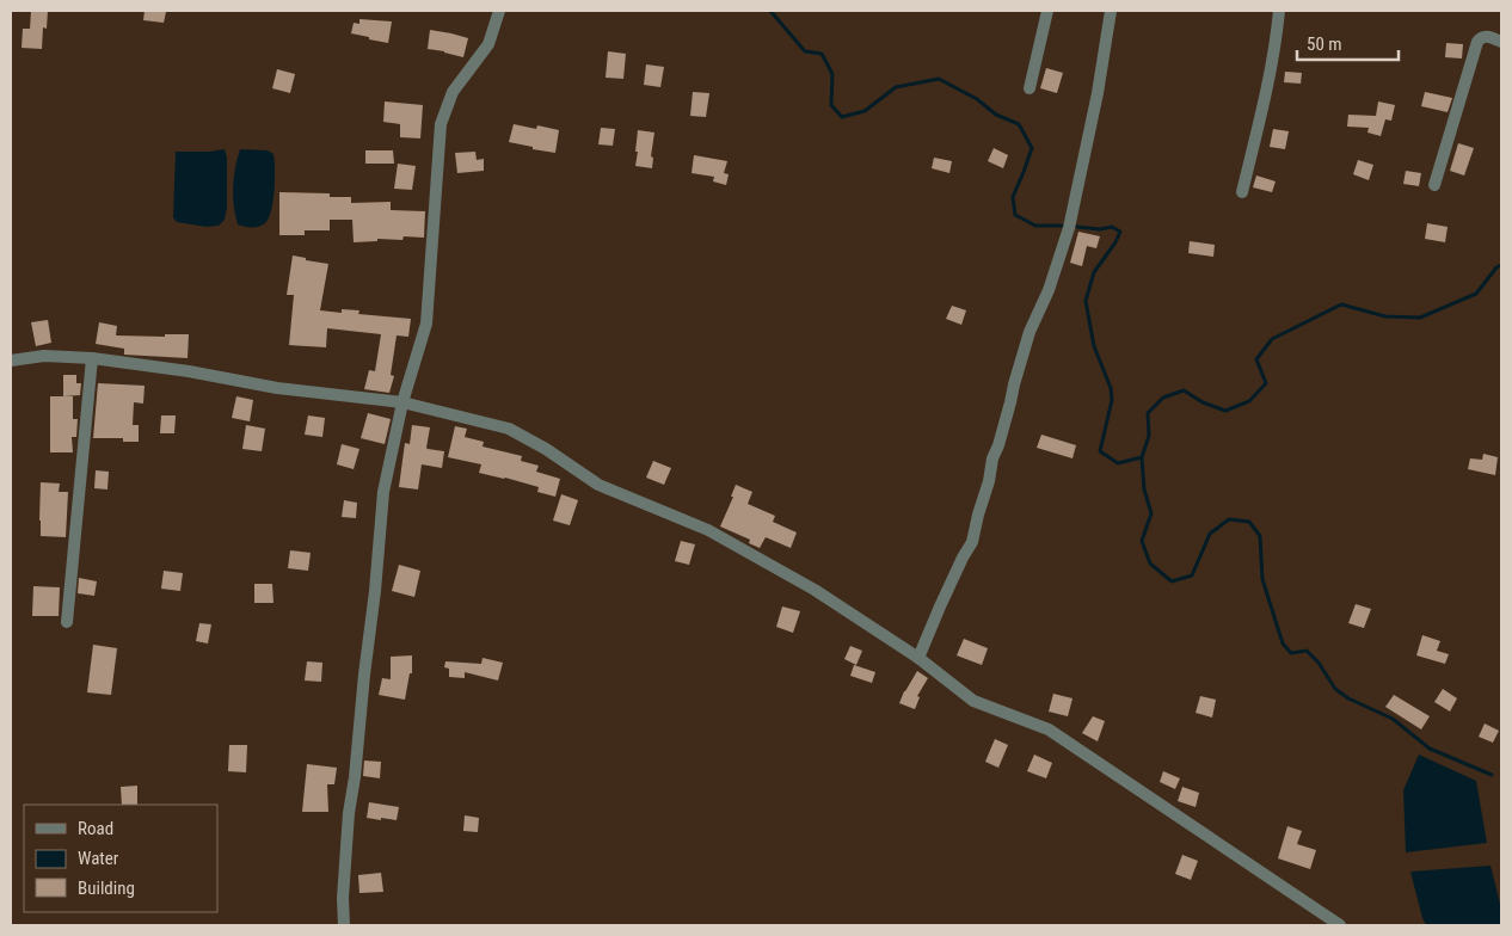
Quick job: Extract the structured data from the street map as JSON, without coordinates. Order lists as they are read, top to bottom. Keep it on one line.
{"legend":["Road","Water","Building"],"scale_bar":"50 m"}
